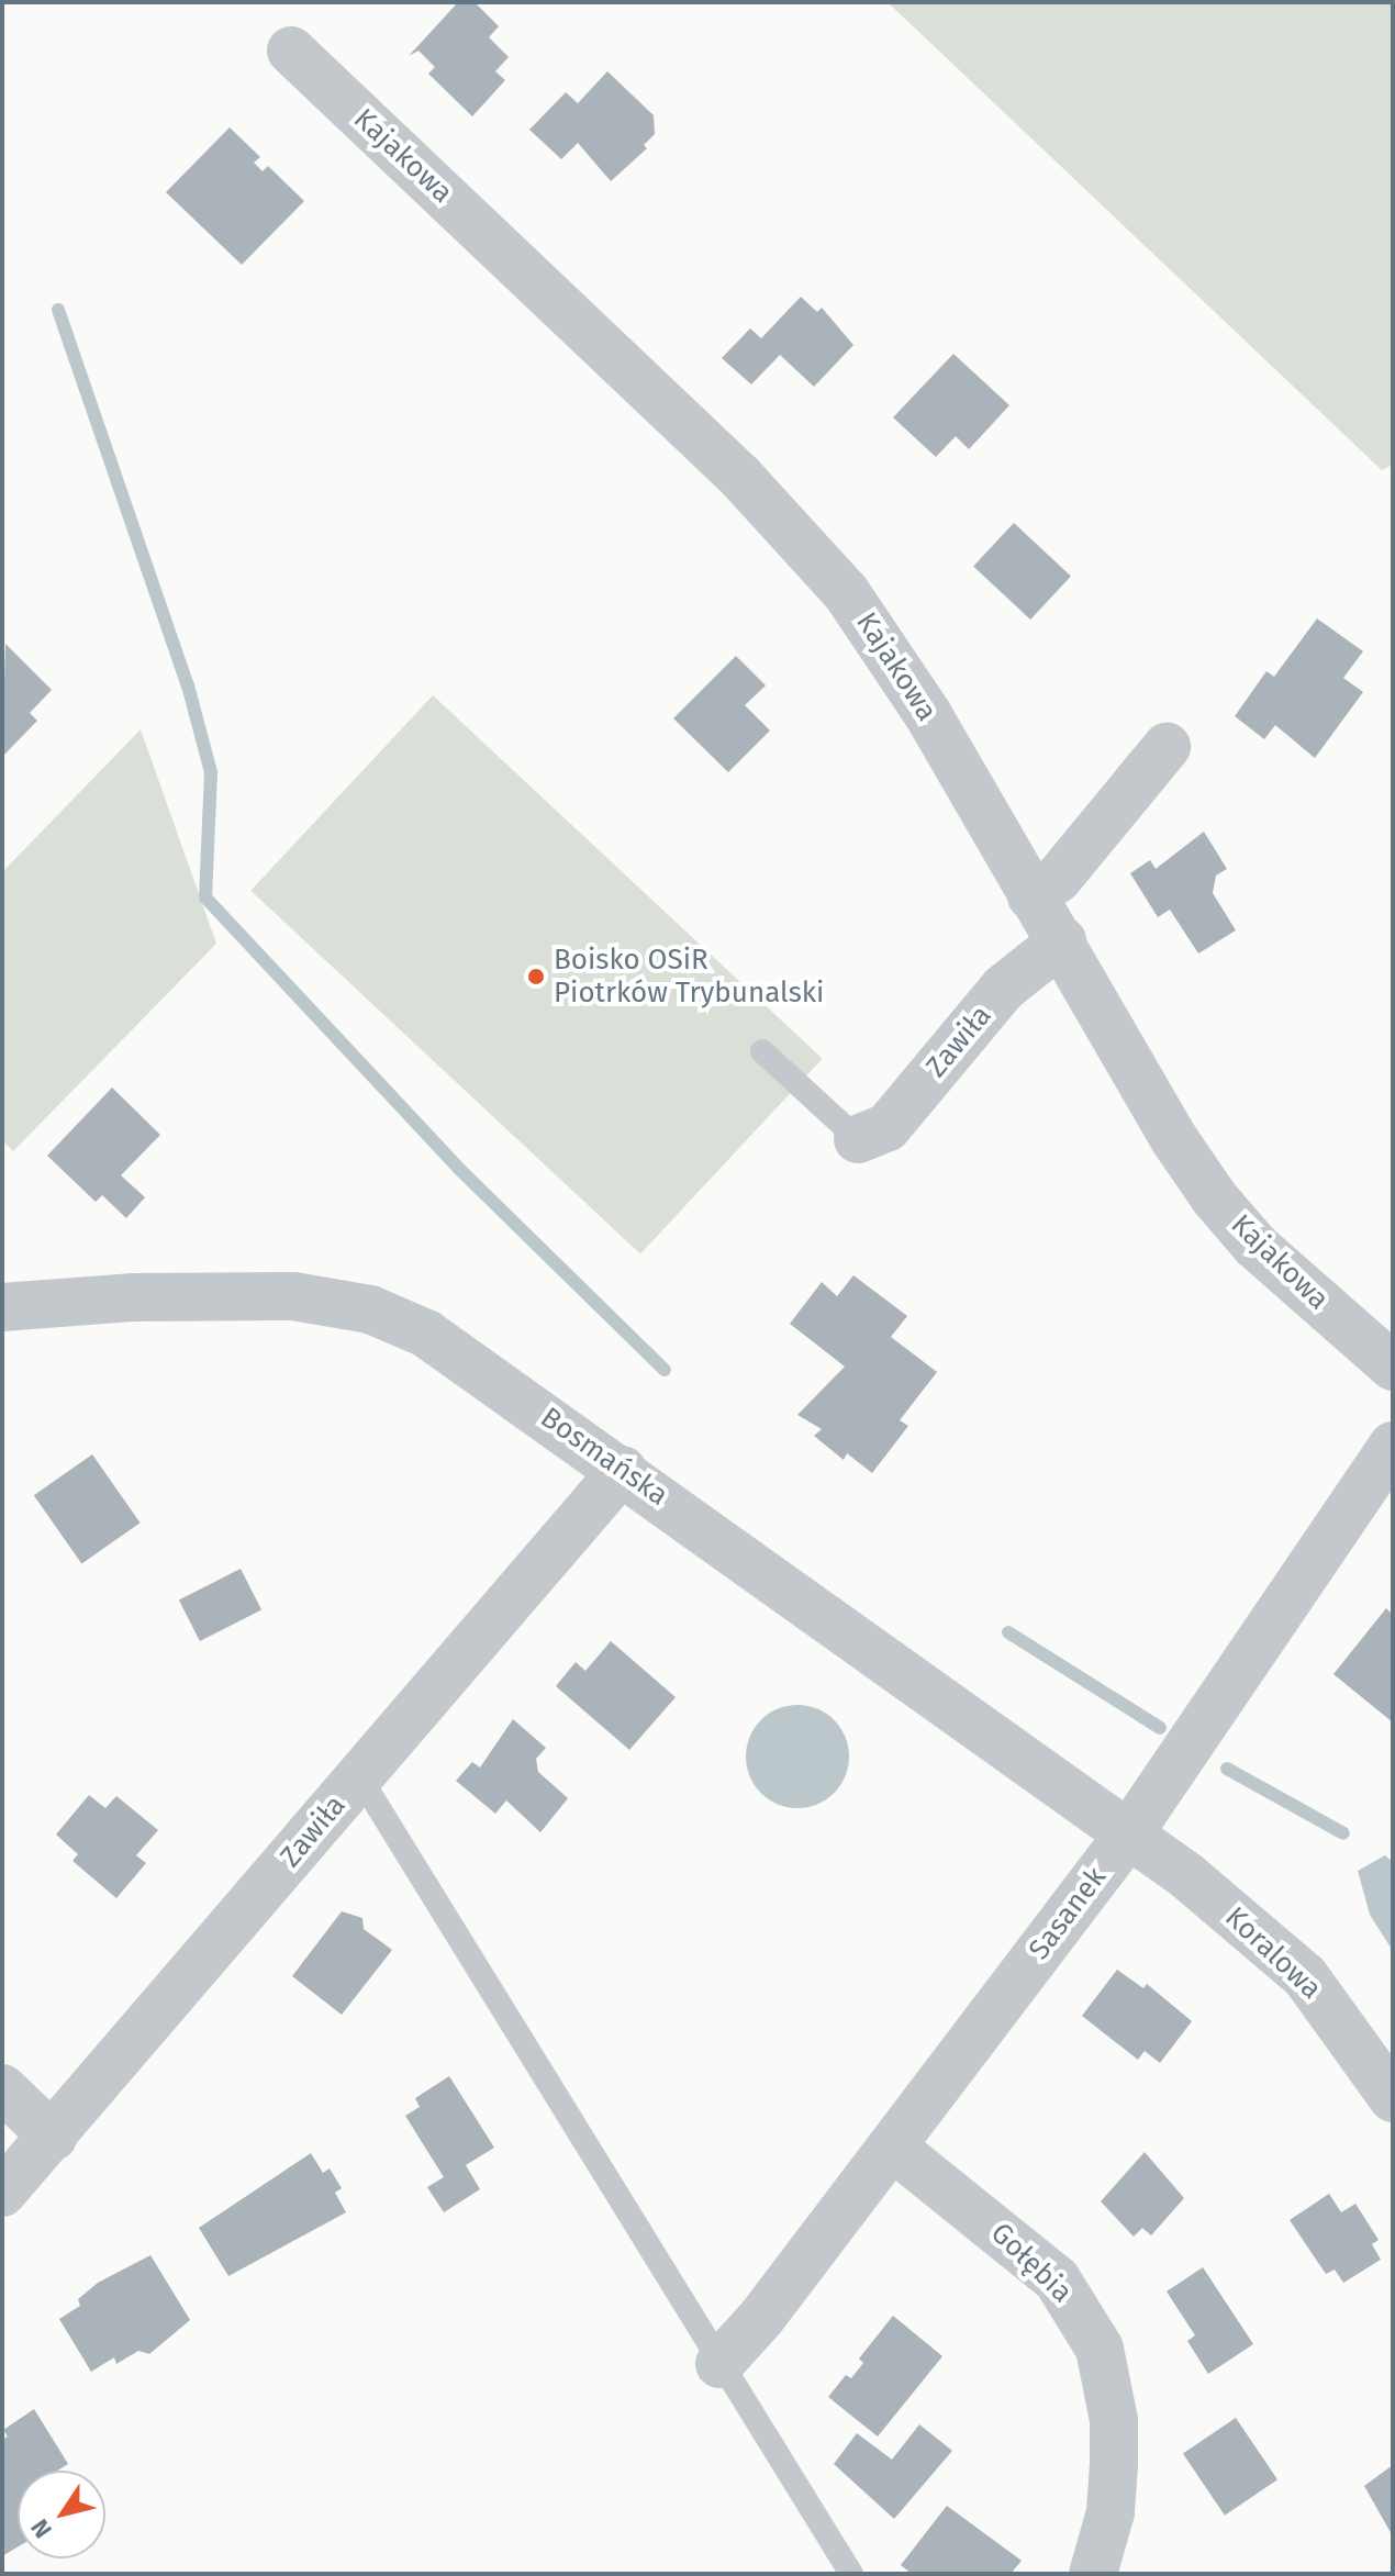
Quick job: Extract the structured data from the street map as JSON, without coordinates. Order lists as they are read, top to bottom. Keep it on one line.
{"streets":{"street":["Kajakowa","Zawiła","Bosmańska","Sasanek","Koralowa","Gołębia"]},"crossings":[["Kajakowa","Zawiła"],["Zawiła","Bosmańska"],["Bosmańska","Sasanek"],["Bosmańska","Koralowa"],["Sasanek","Koralowa"],["Sasanek","Gołębia"]],"places":["Boisko OSiR Piotrków Trybunalski"],"north":"bottom left"}
